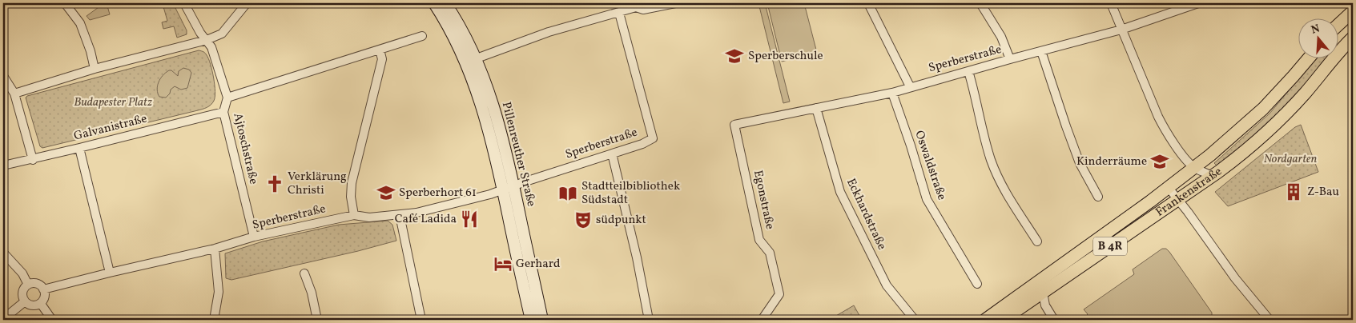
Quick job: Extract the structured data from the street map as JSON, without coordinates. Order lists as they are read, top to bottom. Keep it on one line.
{"streets":{"main road":["Pillenreuther Straße","Frankenstraße","B 4R"],"street":["Sperberstraße","Galvanistraße","Ajtoschstraße","Oswaldstraße","Egonstraße","Eckhardstraße"]},"crossings":[["Sperberstraße","Ajtoschstraße"],["Sperberstraße","Pillenreuther Straße"],["Sperberstraße","Oswaldstraße"],["Sperberstraße","Egonstraße"],["Sperberstraße","Eckhardstraße"],["Galvanistraße","Ajtoschstraße"]],"parks":["Budapester Platz","Nordgarten"],"places":{"school or university":["Sperberschule","Kinderräume","Sperberhort 61"],"church":["Verklärung Christi"],"building":["Z-Bau"],"library":["Stadtteilbibliothek Südstadt"],"restaurant":["Café Ladida"],"theatre":["südpunkt"],"hotel":["Gerhard"]},"north":"top"}
